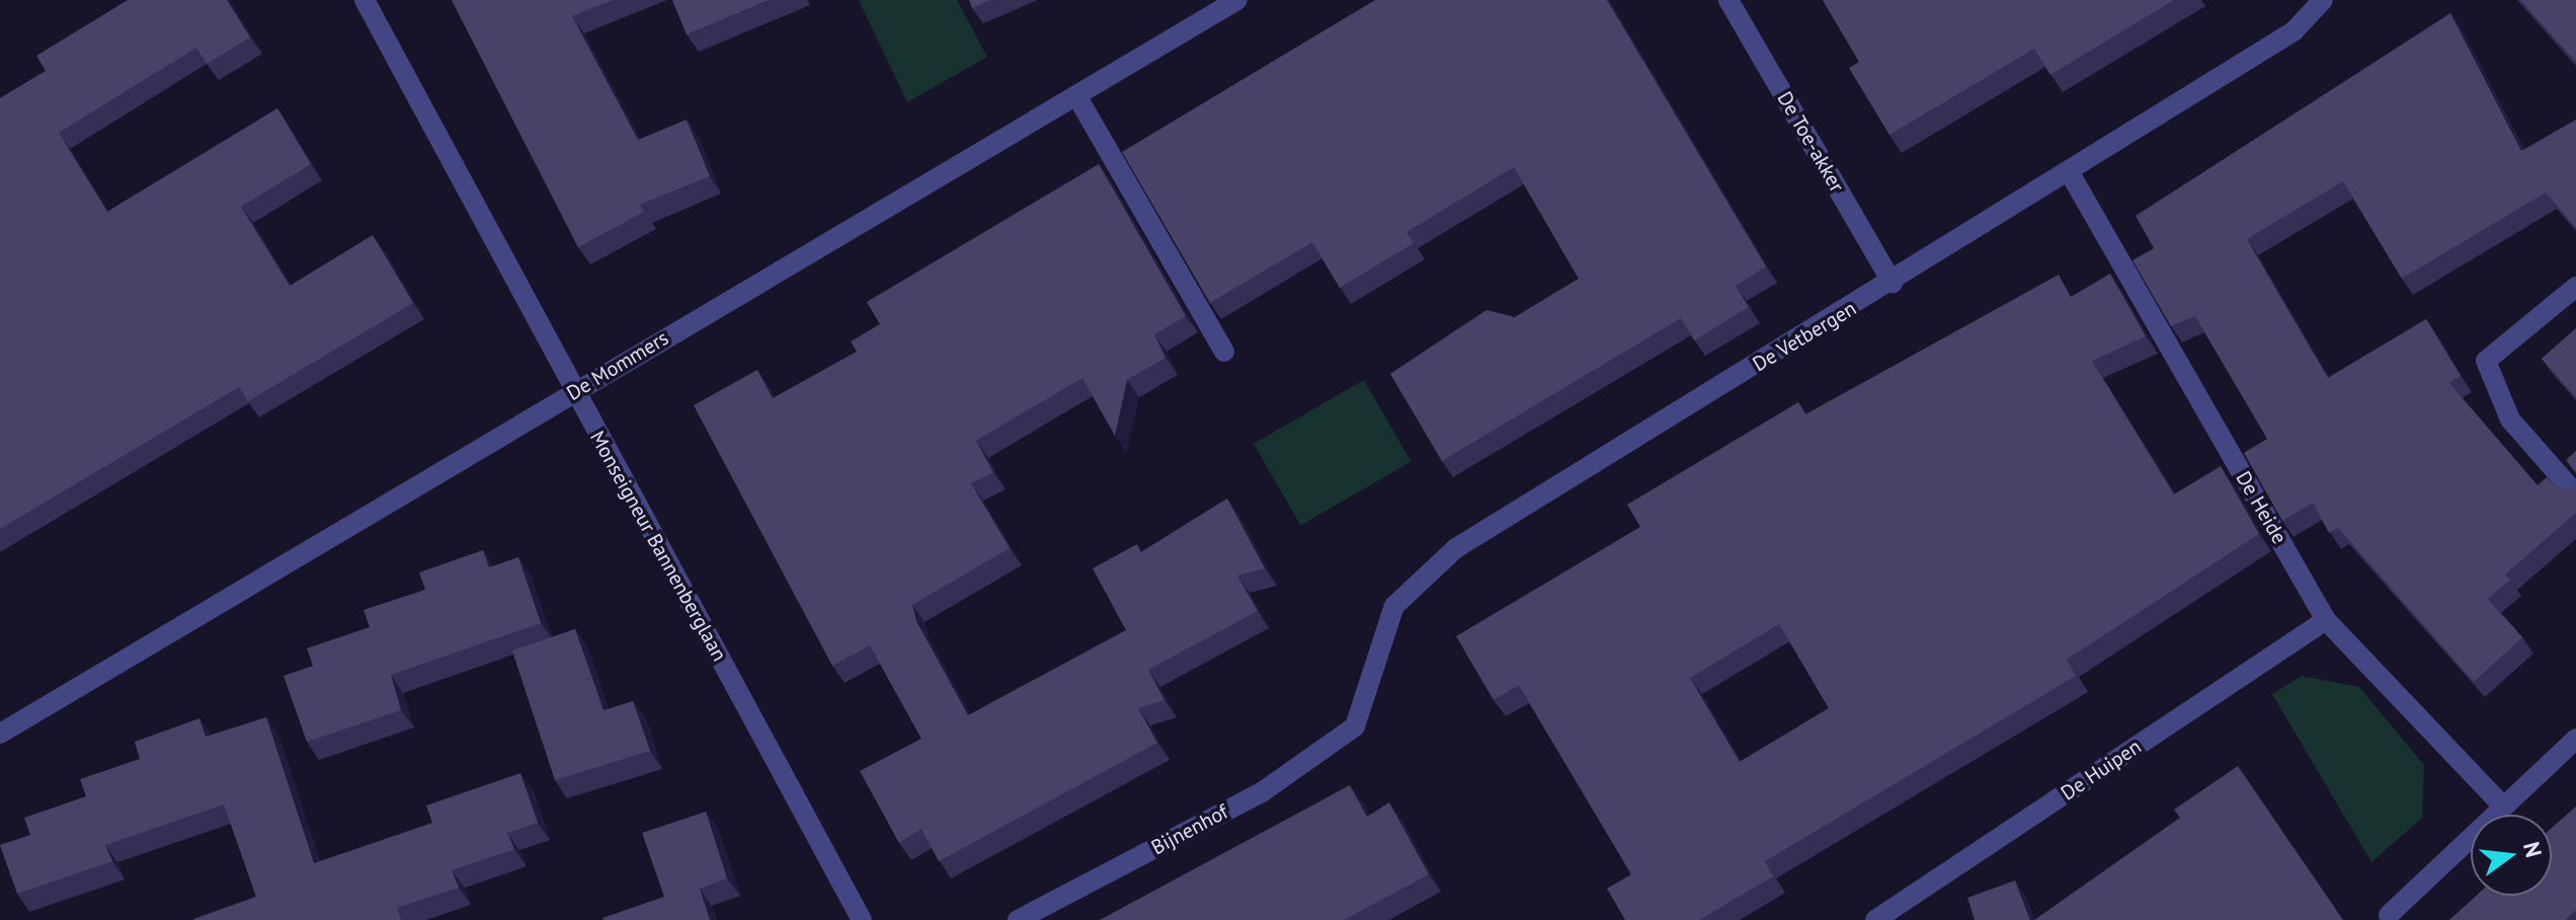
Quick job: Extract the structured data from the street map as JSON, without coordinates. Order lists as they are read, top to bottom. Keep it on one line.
{"streets":{"street":["De Toe-akker","De Vetbergen","De Mommers","De Heide","Monseigneur Bannenberglaan","De Huipen","Bijnenhof"]},"crossings":[["De Toe-akker","De Vetbergen"],["De Vetbergen","De Heide"],["De Vetbergen","Bijnenhof"],["De Mommers","Monseigneur Bannenberglaan"],["De Heide","De Huipen"]],"north":"right"}
